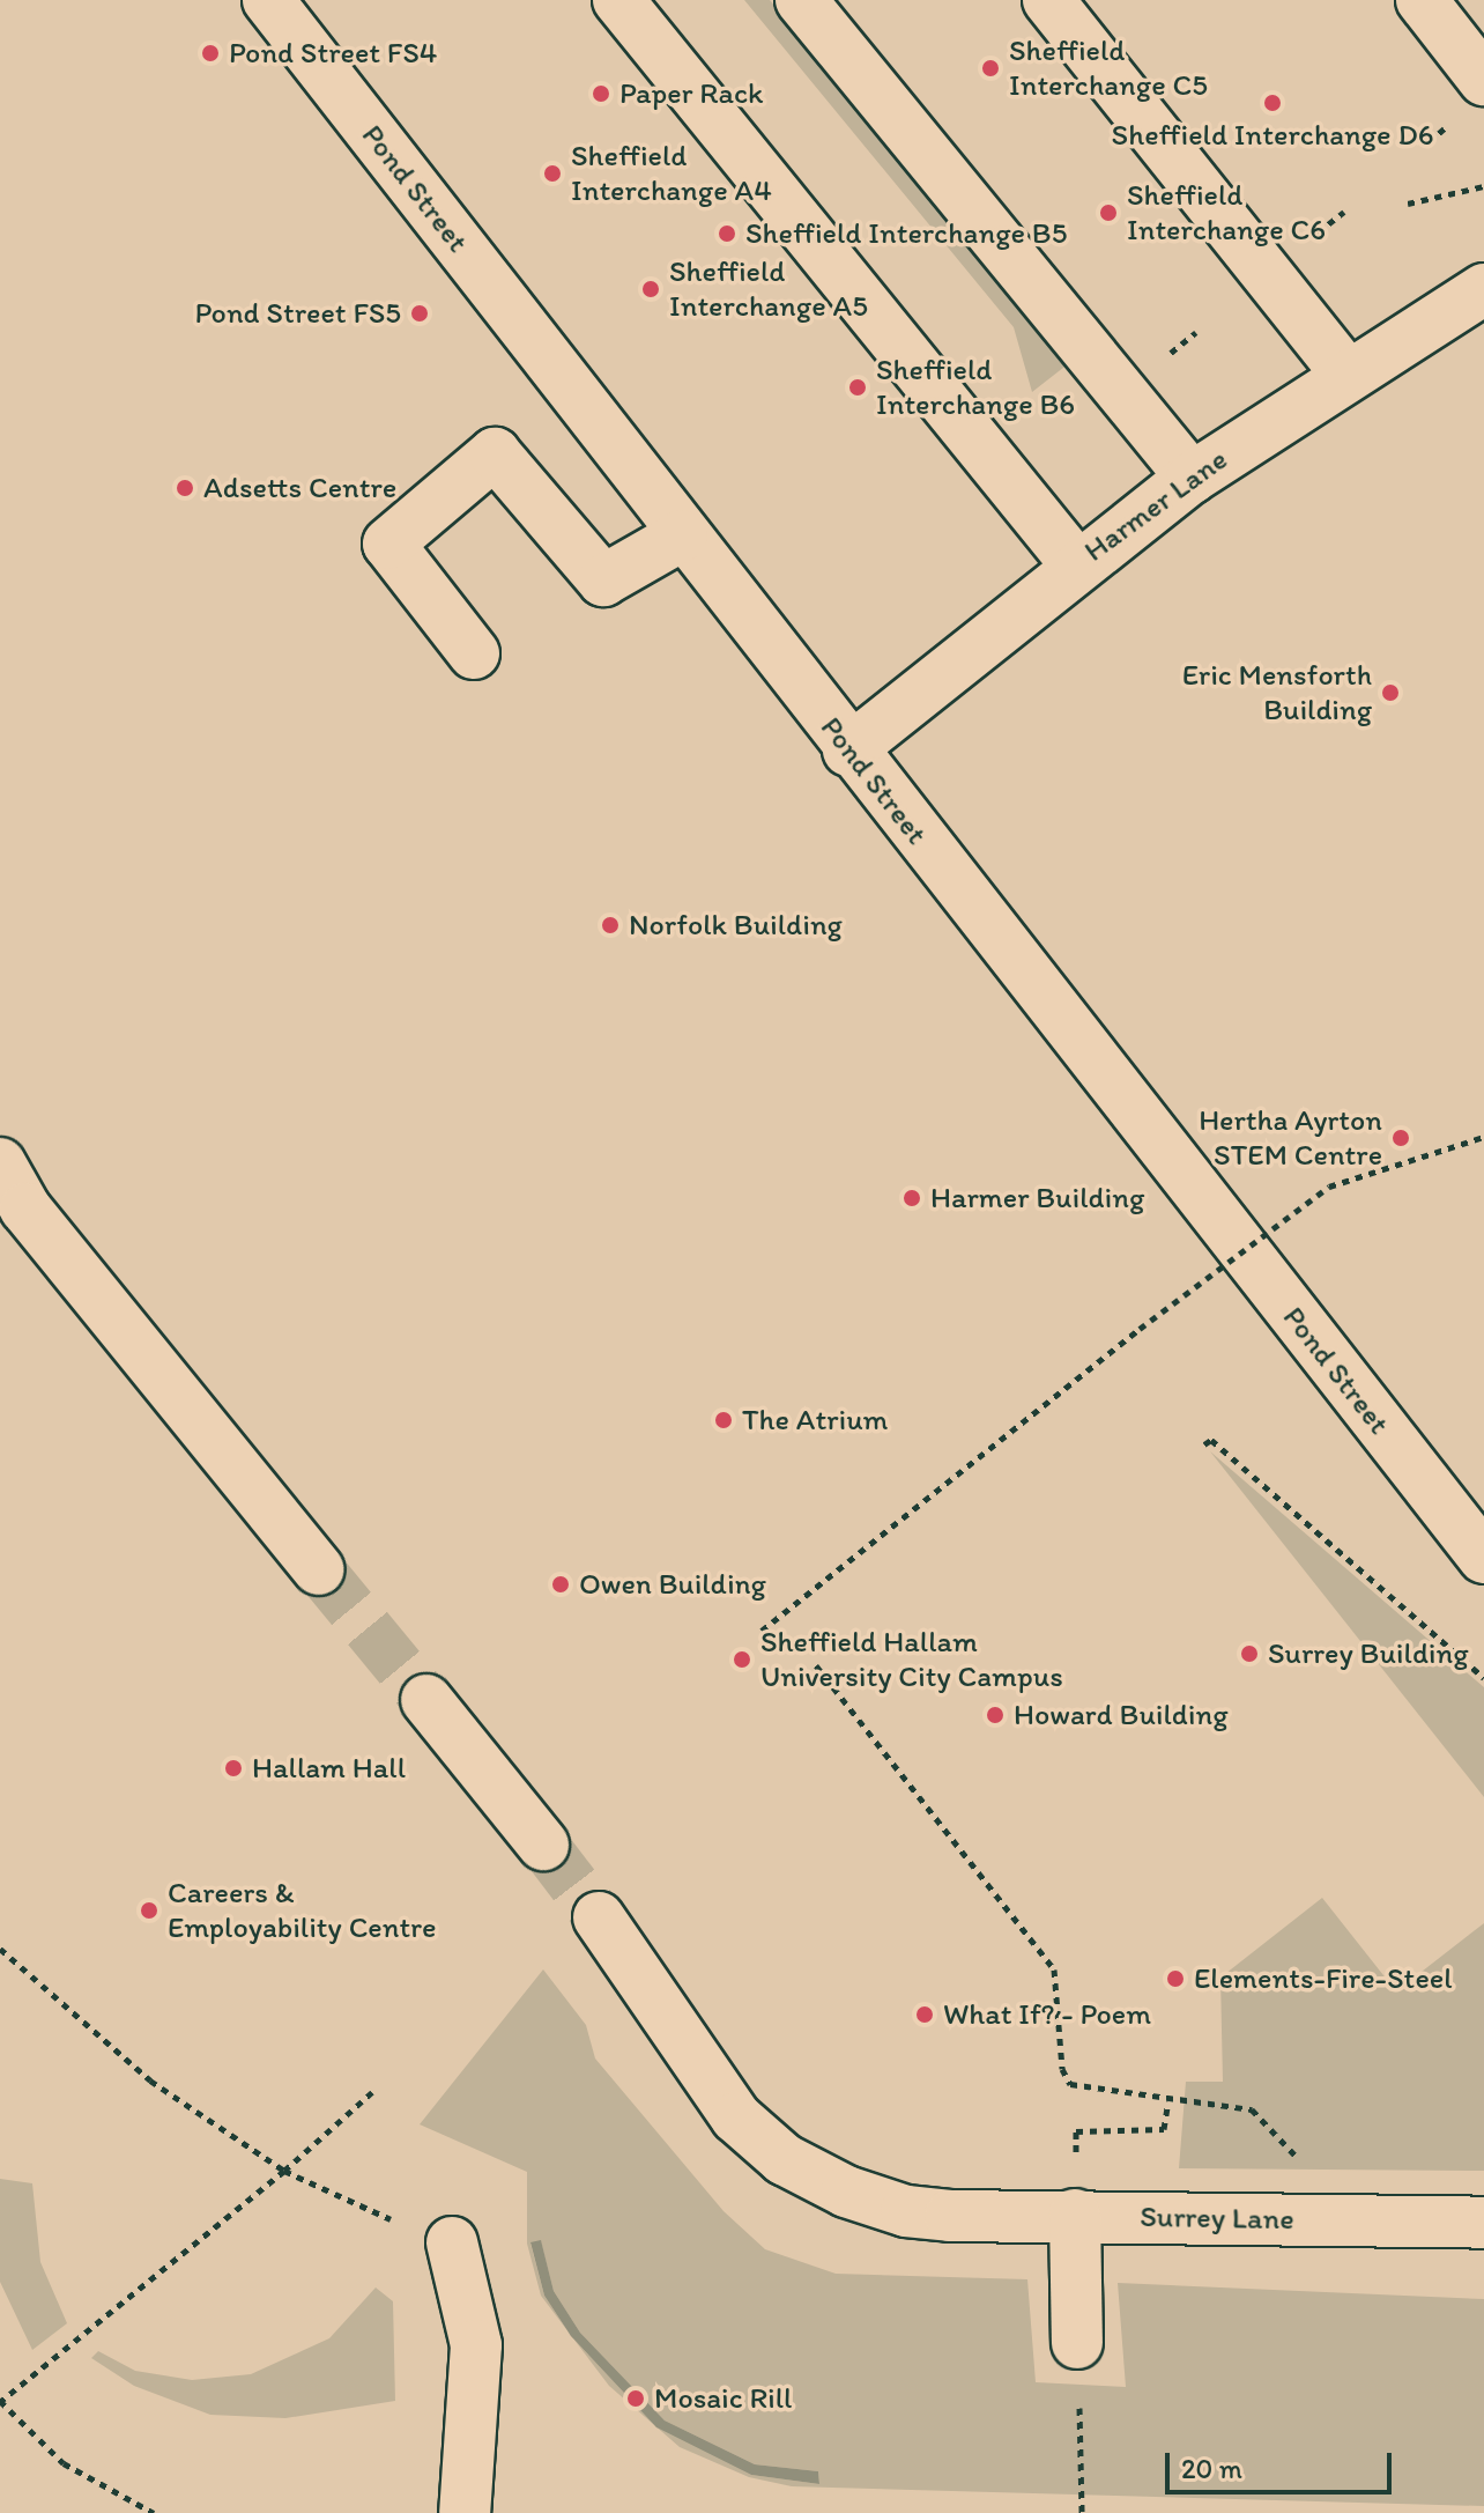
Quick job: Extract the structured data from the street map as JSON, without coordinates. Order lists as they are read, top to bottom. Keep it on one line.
{"streets":{"street":["Pond Street","Harmer Lane","Surrey Lane"]},"crossings":[["Pond Street","Harmer Lane"]],"places":["Pond Street FS4","Sheffield Interchange C5","Paper Rack","Sheffield Interchange D6","Sheffield Interchange A4","Sheffield Interchange C6","Sheffield Interchange B5","Sheffield Interchange A5","Pond Street FS5","Sheffield Interchange B6","Adsetts Centre","Eric Mensforth Building","Norfolk Building","Hertha Ayrton STEM Centre","Harmer Building","The Atrium","Owen Building","Surrey Building","Sheffield Hallam University City Campus","Howard Building","Hallam Hall","Careers & Employability Centre","Elements-Fire-Steel","What If? - Poem","Mosaic Rill"],"scale_bar":"20 m"}
